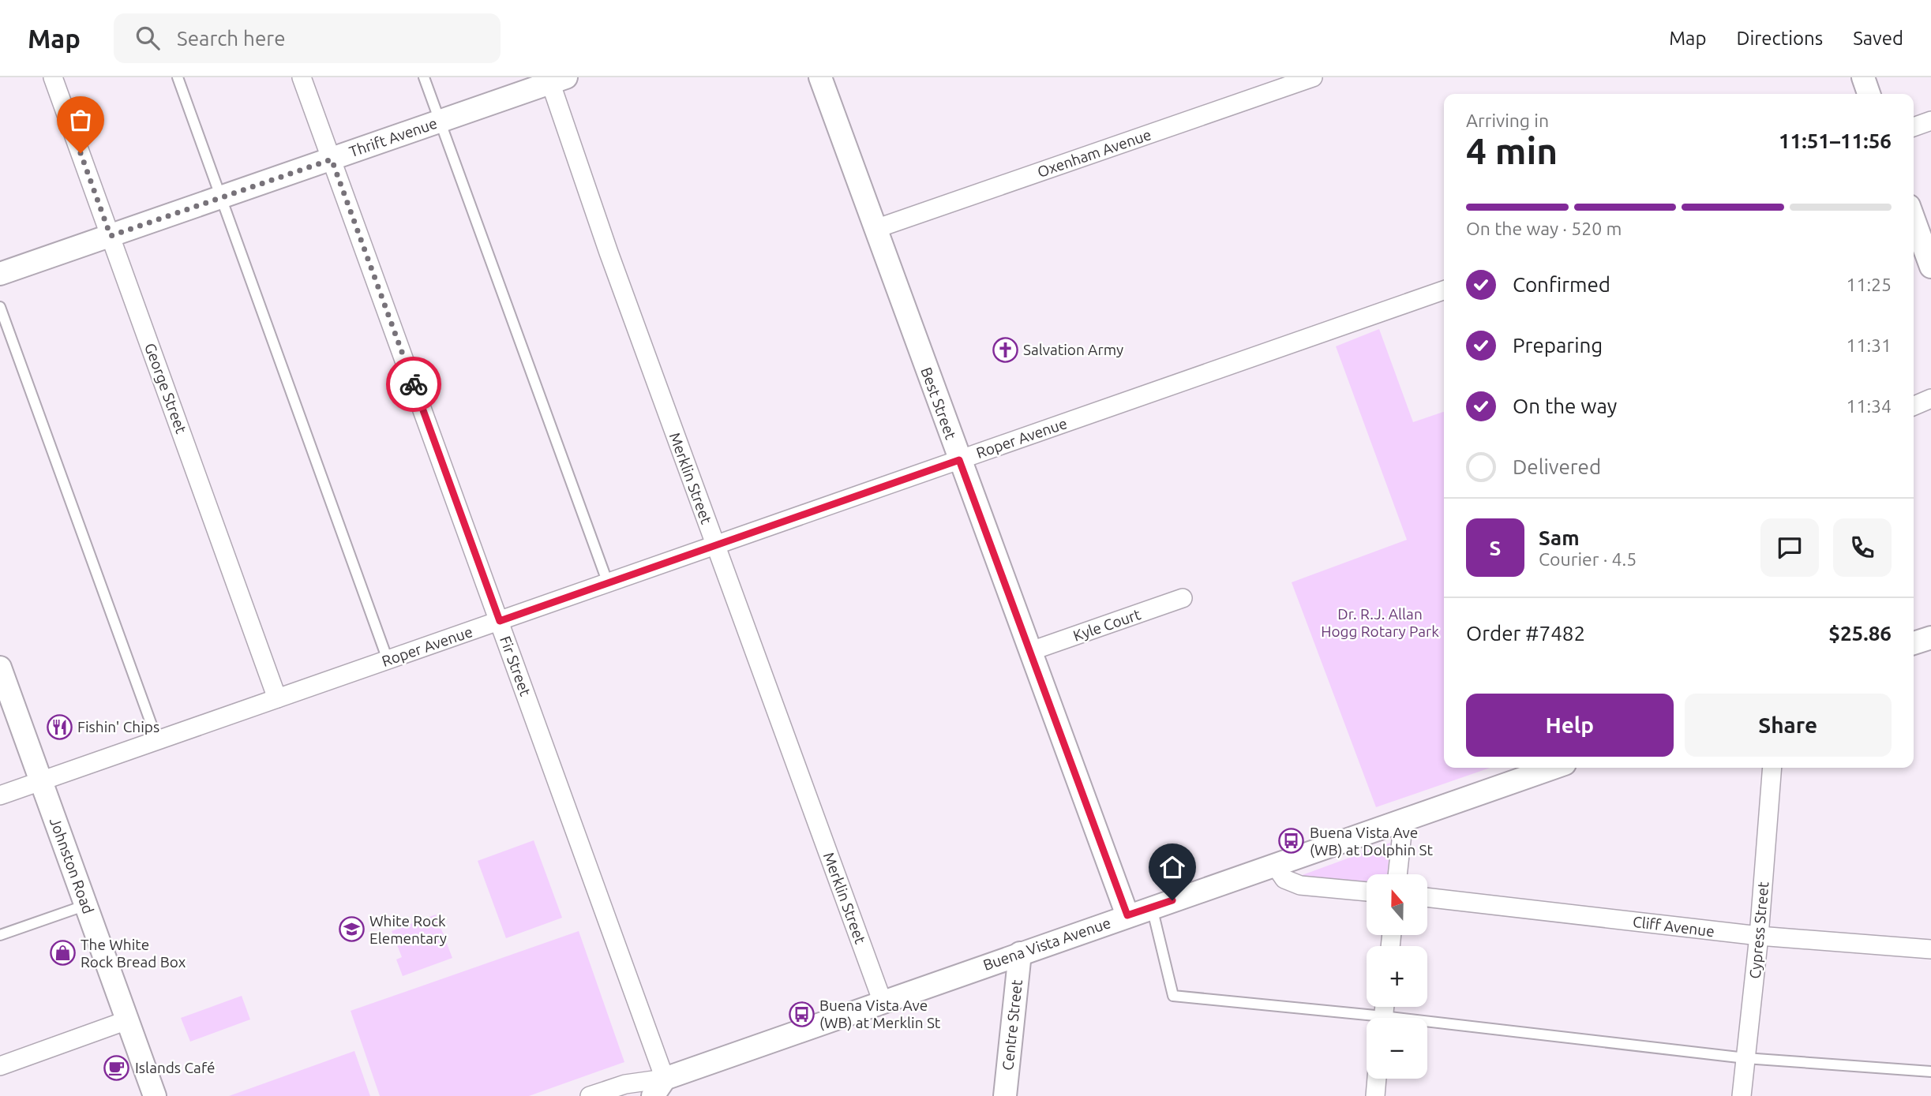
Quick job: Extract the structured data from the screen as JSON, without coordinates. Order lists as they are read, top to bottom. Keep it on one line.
{"streets":{"street":["Thrift Avenue","Oxenham Avenue","George Street","Best Street","Roper Avenue","Merklin Street","Kyle Court","Fir Street","Johnston Road","Cliff Avenue","Cypress Street","Buena Vista Avenue","Centre Street"]},"crossings":[["Thrift Avenue","George Street"],["Thrift Avenue","Merklin Street"],["Thrift Avenue","Fir Street"],["Oxenham Avenue","Best Street"],["George Street","Roper Avenue"],["Best Street","Roper Avenue"],["Best Street","Kyle Court"],["Best Street","Buena Vista Avenue"],["Roper Avenue","Merklin Street"],["Roper Avenue","Fir Street"],["Roper Avenue","Johnston Road"],["Merklin Street","Buena Vista Avenue"],["Fir Street","Buena Vista Avenue"],["Cliff Avenue","Cypress Street"],["Buena Vista Avenue","Centre Street"]],"parks":["Dr. R.J. Allan Hogg Rotary Park"],"places":{"church":["Salvation Army"],"restaurant":["Fishin' Chips"],"bus stop":["Buena Vista Ave (WB) at Dolphin St","Buena Vista Ave (WB) at Merklin St"],"school or university":["White Rock Elementary"],"shop":["The White Rock Bread Box"],"cafe":["Islands Café"]},"north":"top","page":{"header":"Map","search":"Search here","nav":["Map","Directions","Saved"],"heading":["4 min","Arriving in","11:51–11:56"],"panel":["Sam","Courier · 4.5","Order #7482","$25.86"],"bar":"On the way · 520 m","list":[["Confirmed","11:25"],["Preparing","11:31"],["On the way","11:34"],"Delivered"],"round":"S","buttons":["Help","Share"],"map_buttons":["+","−"]}}
